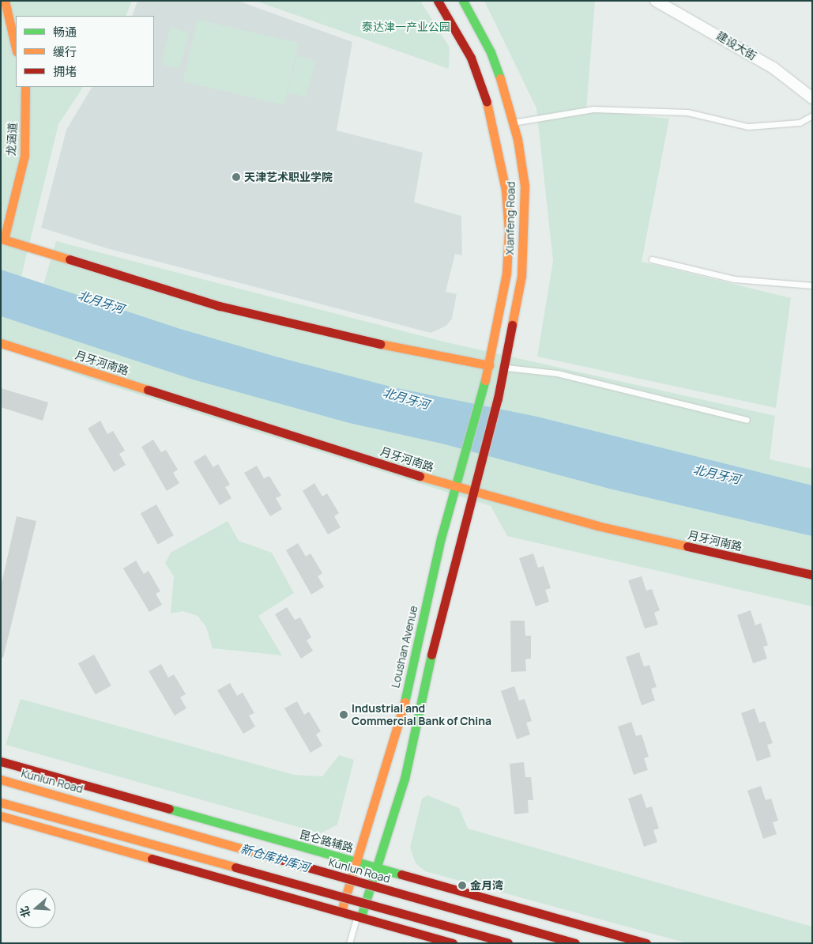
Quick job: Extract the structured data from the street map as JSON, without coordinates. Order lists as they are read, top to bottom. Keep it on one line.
{"streets":{"main road":["龙涵道","Xianfeng Road","月牙河南路","Loushan Avenue","Kunlun Road","昆仑路辅路"],"street":["建设大街"]},"crossings":[["龙涵道","Xianfeng Road"],["Xianfeng Road","月牙河南路"],["Xianfeng Road","Loushan Avenue"],["月牙河南路","Loushan Avenue"],["Loushan Avenue","昆仑路辅路"]],"water":["北月牙河","新仓库护库河"],"parks":["泰达津一产业公园"],"places":["天津艺术职业学院","Industrial and Commercial Bank of China","金月湾"],"legend":["畅通","缓行","拥堵"],"north":"left"}
